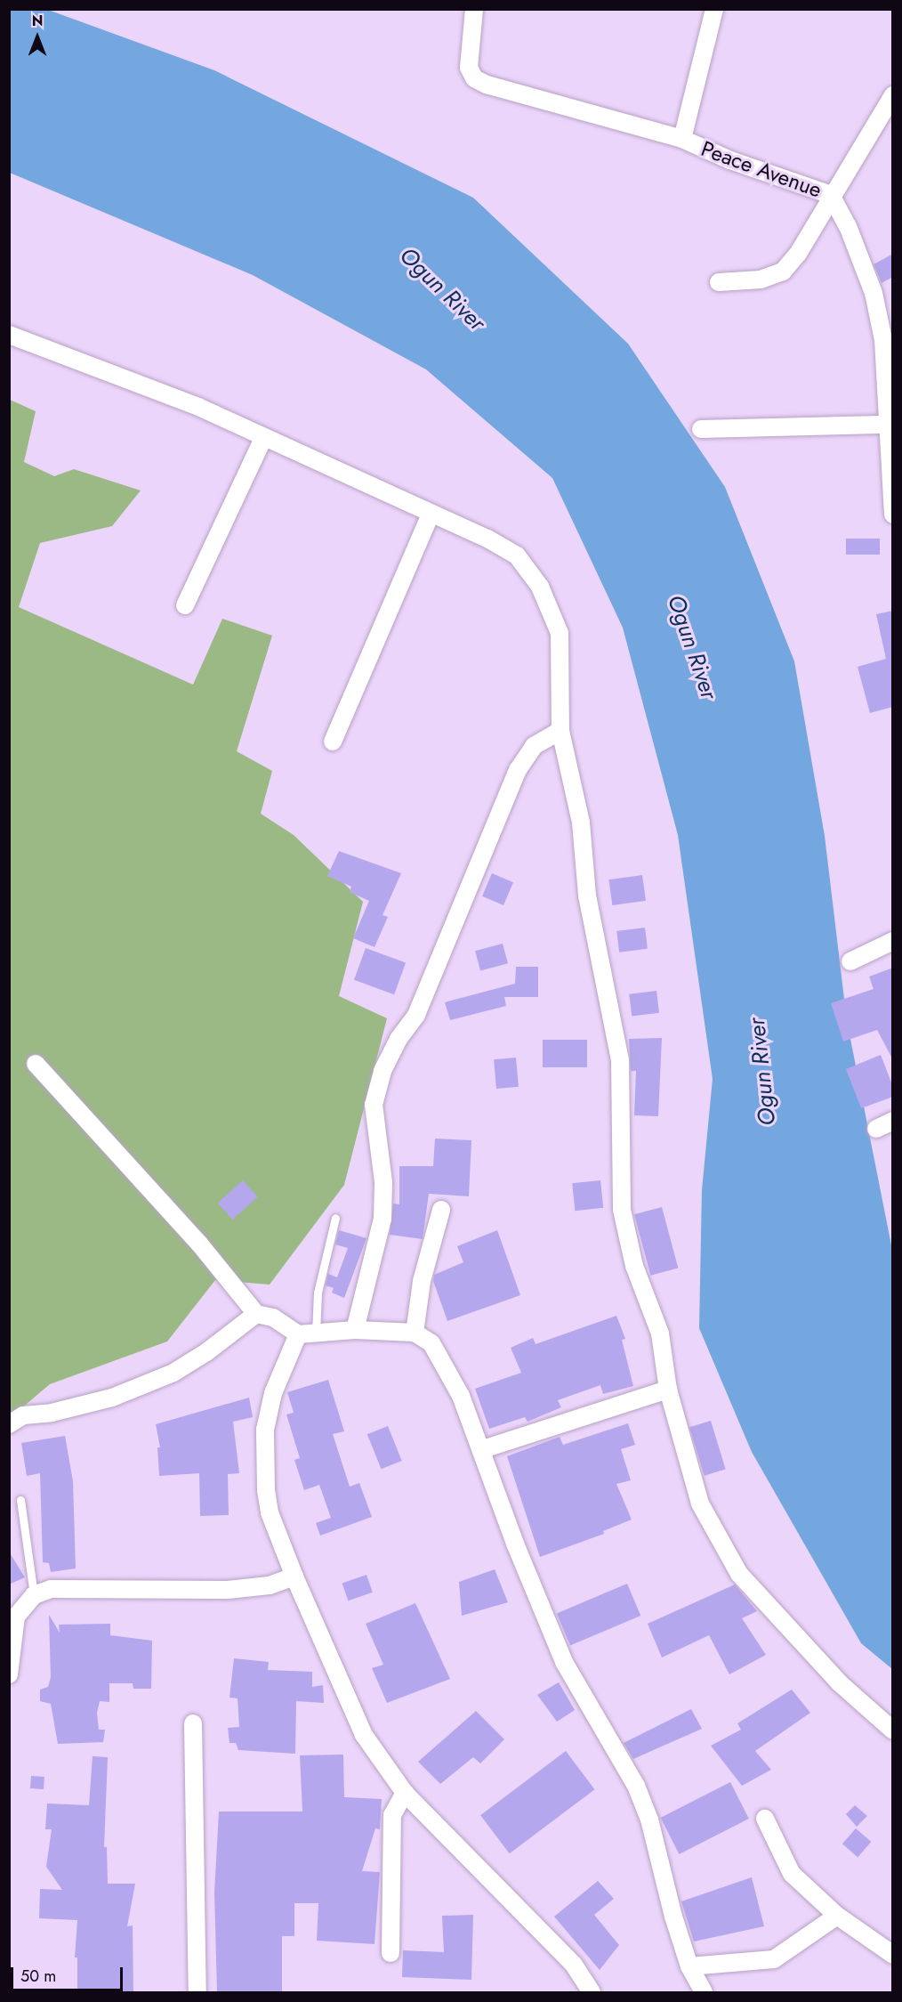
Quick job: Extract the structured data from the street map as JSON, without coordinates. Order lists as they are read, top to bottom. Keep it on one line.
{"streets":{"street":["Peace Avenue"]},"water":["Ogun River"],"scale_bar":"50 m","north":"top"}
